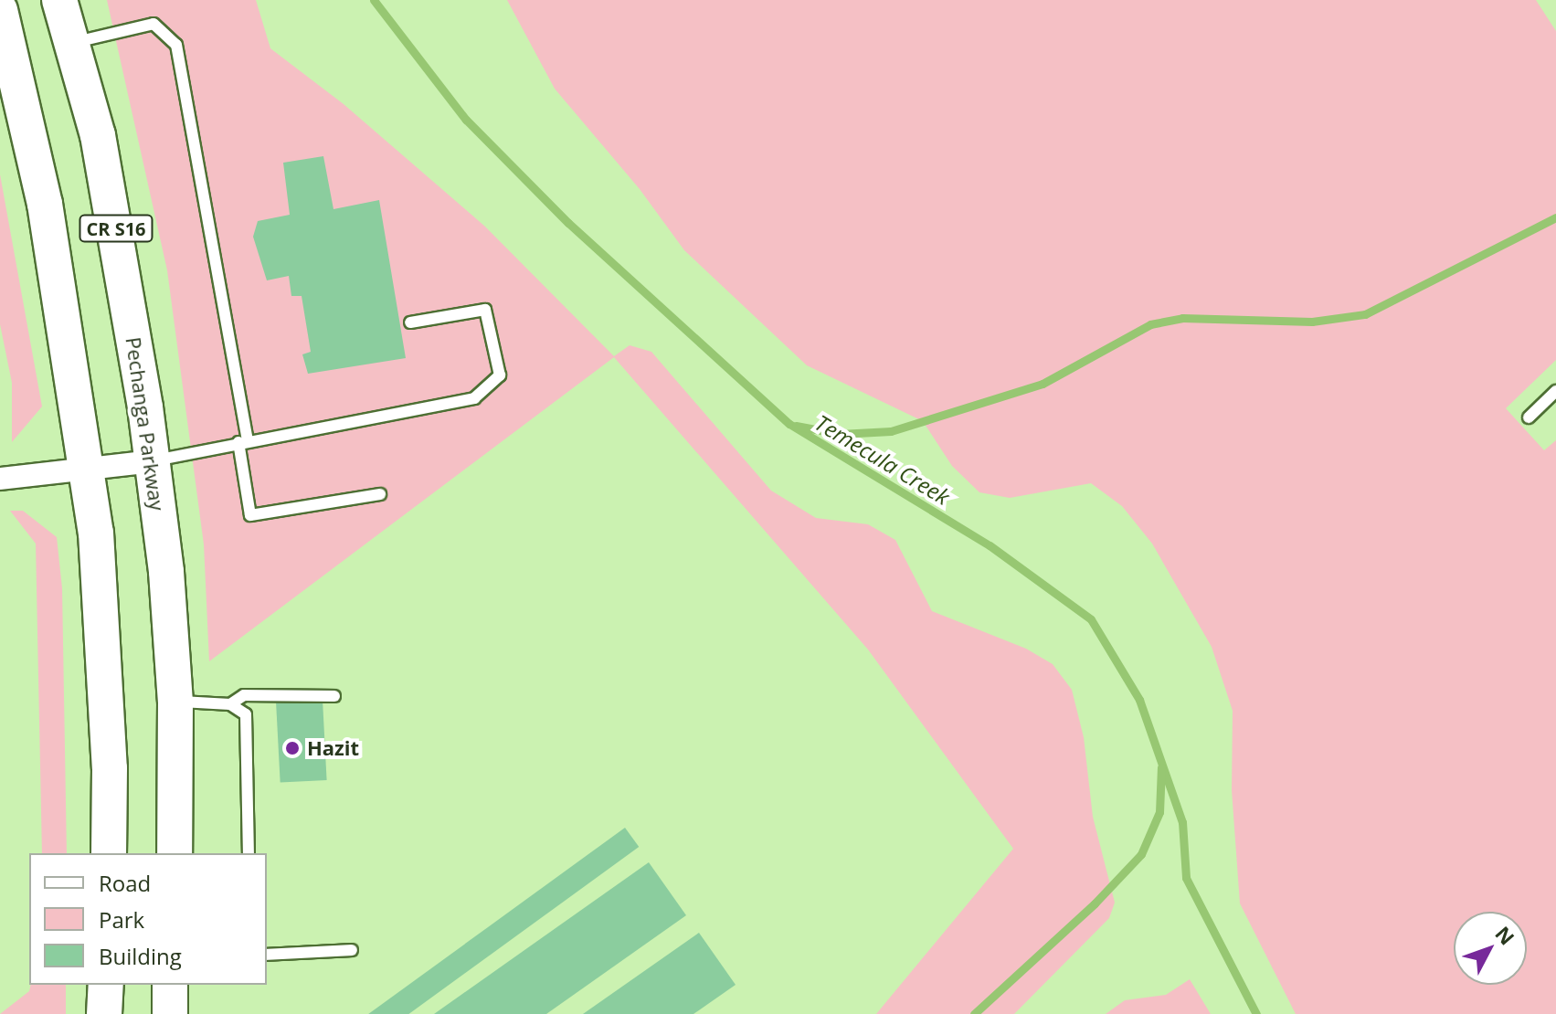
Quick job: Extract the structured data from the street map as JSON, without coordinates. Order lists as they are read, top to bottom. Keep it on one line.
{"streets":{"main road":["CR S16","Pechanga Parkway"]},"water":["Temecula Creek"],"places":["Hazit"],"legend":["Road","Park","Building"],"north":"top right"}
